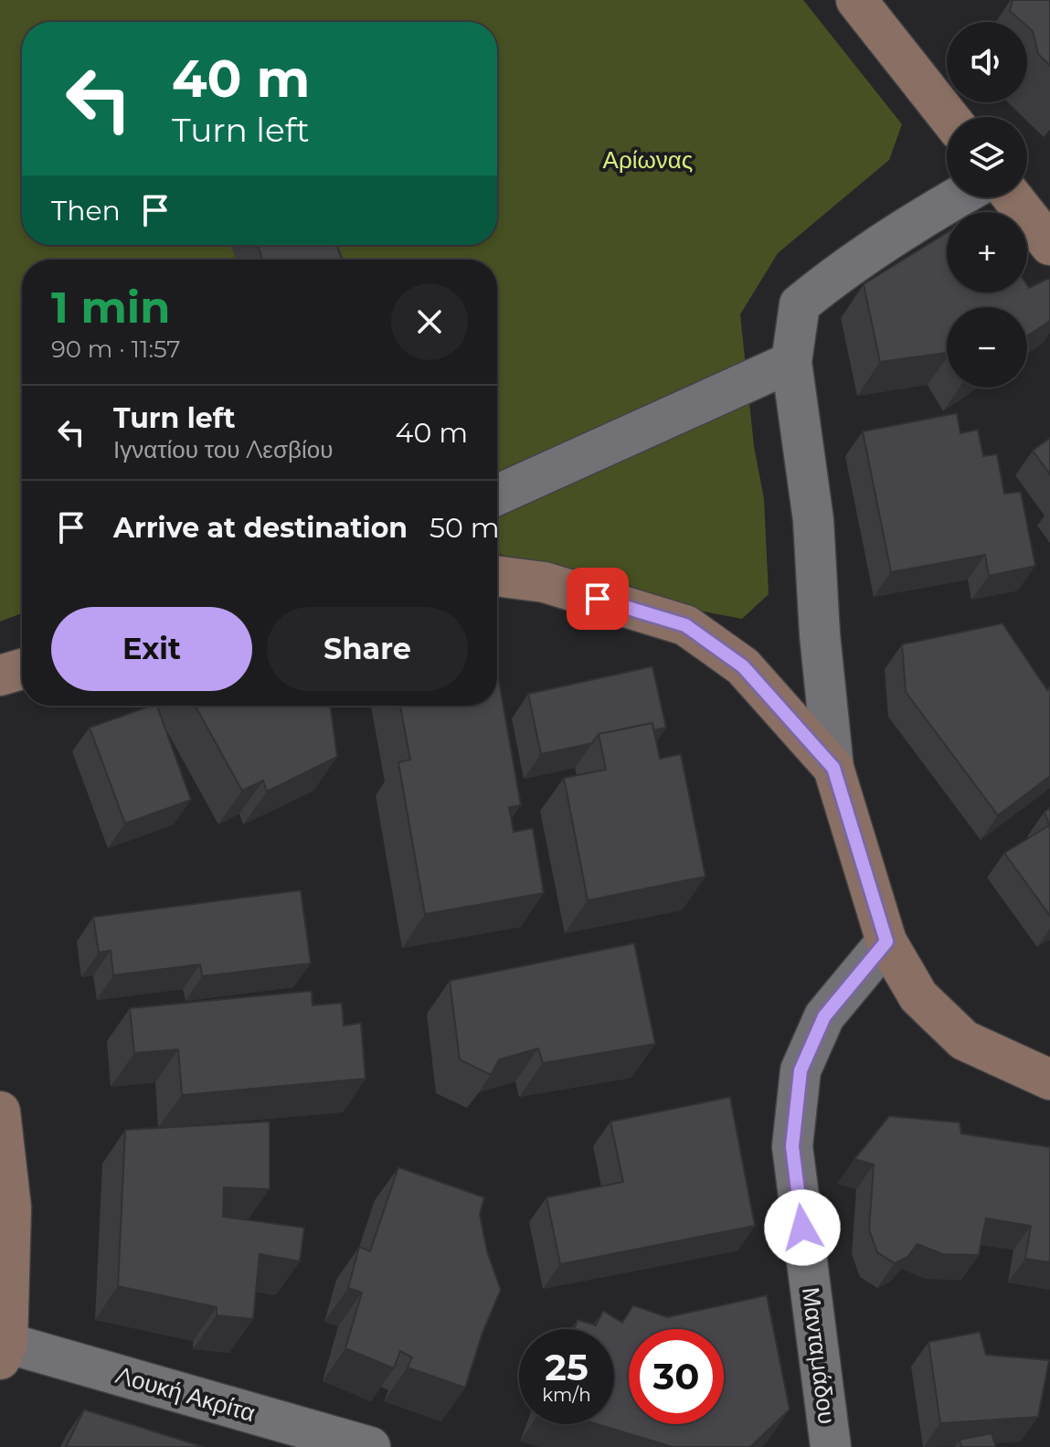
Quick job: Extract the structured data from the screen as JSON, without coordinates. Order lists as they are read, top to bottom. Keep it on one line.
{"streets":{"street":["Μανταμάδου","Λουκή Ακρίτα"]},"parks":["Αρίωνας"],"page":{"map_buttons":["+","−"],"turn":["40 m","Turn left"],"then":"Then","heading":["1 min","90 m · 11:57"],"list":[{"name":"Turn left","note":"Ιγνατίου του Λεσβίου","value":"40 m"},{"name":"Arrive at destination","value":"50 m"}],"buttons":["Exit","Share"],"speed":"25 km/h","limit":"30"}}
